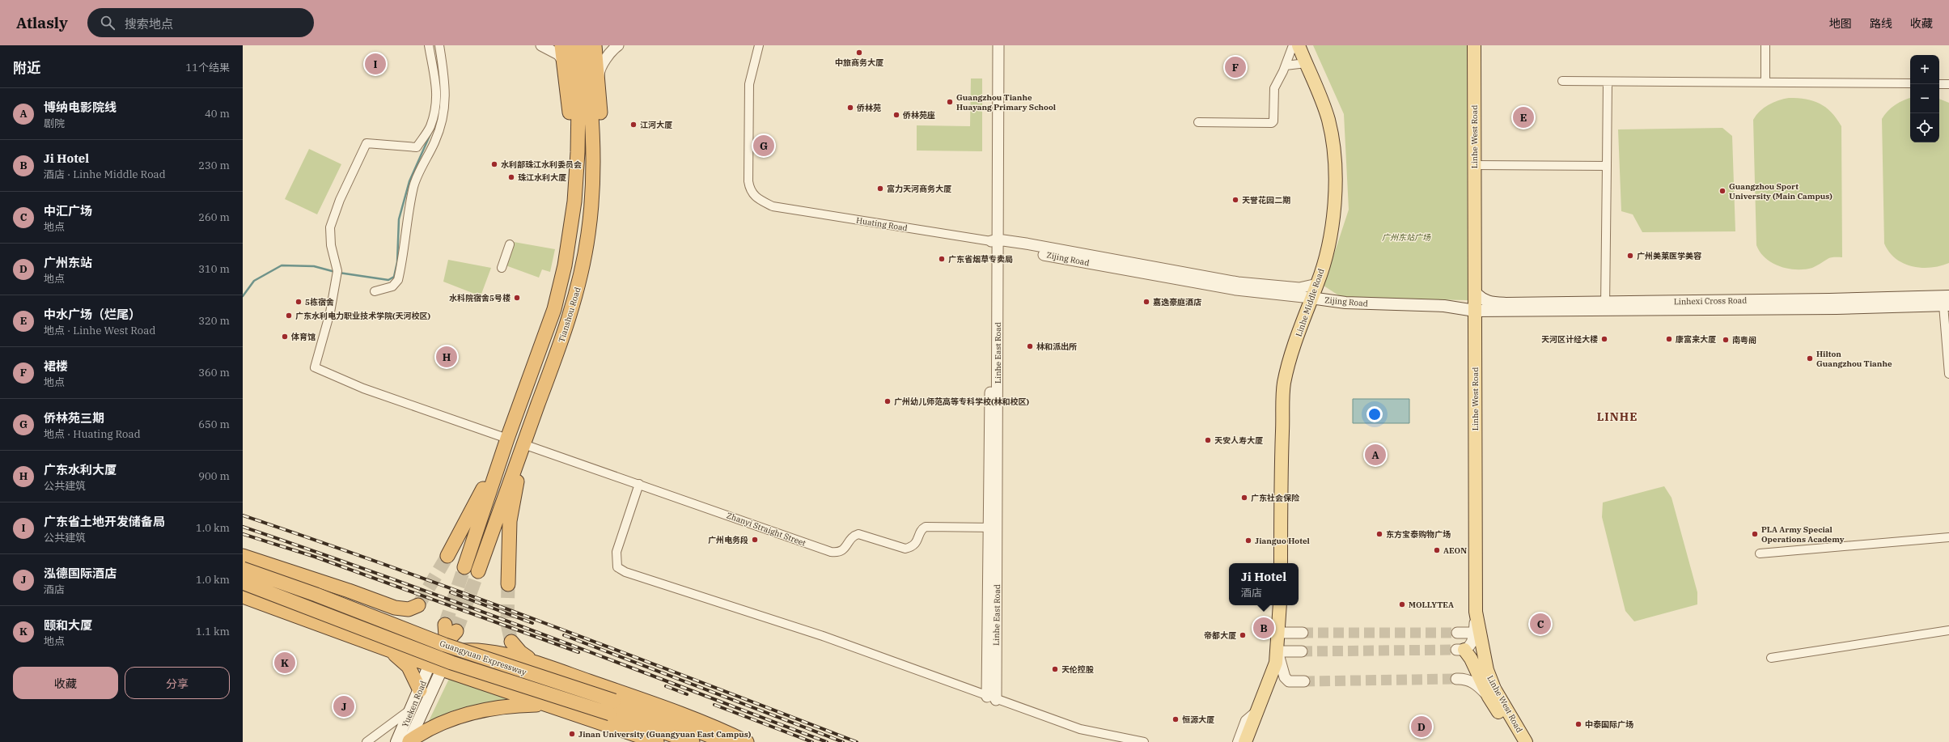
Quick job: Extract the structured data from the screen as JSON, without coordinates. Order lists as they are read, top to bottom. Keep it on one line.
{"streets":{"highway":["Tianshou Road","Guangyuan Expressway"],"main road":["Linhe West Road","Zijing Road","Linhexi Cross Road","Linhe Middle Road","Yueken Road"],"street":["Huating Road","Linhe East Road","Zhanyi Straight Street"]},"crossings":[["Linhe West Road","Zijing Road"],["Linhe West Road","Linhexi Cross Road"],["Huating Road","Zijing Road"],["Huating Road","Linhe East Road"],["Zijing Road","Linhexi Cross Road"],["Zijing Road","Linhe Middle Road"],["Zijing Road","Linhe East Road"],["Tianshou Road","Zhanyi Straight Street"],["Linhe East Road","Zhanyi Straight Street"]],"districts":["LINHE"],"parks":["广州东站广场"],"places":["中旅商务大厦","Guangzhou Tianhe Huayang Primary School","侨林苑","侨林苑座","江河大厦","水利部珠江水利委员会","珠江水利大厦","富力天河商务大厦","Guangzhou Sport University (Main Campus)","天誉花园二期","广州美莱医学美容","广东省烟草专卖局","水科院宿舍5号楼","5栋宿舍","嘉逸豪庭酒店","广东水利电力职业技术学院(天河校区)","体育馆","天河区计经大楼","康富来大厦","南粤阁","林和派出所","Hilton Guangzhou Tianhe","广州幼儿师范高等专科学校(林和校区)","天安人寿大厦","广东社会保险","东方宝泰购物广场","PLA Army Special Operations Academy","广州电务段","Jianguo Hotel","AEON","MOLLYTEA","帝都大厦","天伦控股","恒源大厦","中泰国际广场","Jinan University (Guangyuan East Campus)"],"page":{"header":"Atlasly","search":"搜索地点","nav":["地图","路线","收藏"],"heading":["附近","11个结果"],"pins":["I","F","E","G","H","A","C","B","K","J","D"],"map_buttons":["+","−"],"list":[{"mark":"A","name":"博纳电影院线","note":"剧院","value":"40 m"},{"mark":"B","name":"Ji Hotel","note":"酒店 · Linhe Middle Road","value":"230 m"},{"mark":"C","name":"中汇广场","note":"地点","value":"260 m"},{"mark":"D","name":"广州东站","note":"地点","value":"310 m"},{"mark":"E","name":"中水广场（烂尾）","note":"地点 · Linhe West Road","value":"320 m"},{"mark":"F","name":"裙楼","note":"地点","value":"360 m"},{"mark":"G","name":"侨林苑三期","note":"地点 · Huating Road","value":"650 m"},{"mark":"H","name":"广东水利大厦","note":"公共建筑","value":"900 m"},{"mark":"I","name":"广东省土地开发储备局","note":"公共建筑","value":"1.0 km"},{"mark":"J","name":"泓德国际酒店","note":"酒店","value":"1.0 km"},{"mark":"K","name":"颐和大厦","note":"地点","value":"1.1 km"}],"popup":["Ji Hotel","酒店"],"buttons":["收藏","分享"]}}
